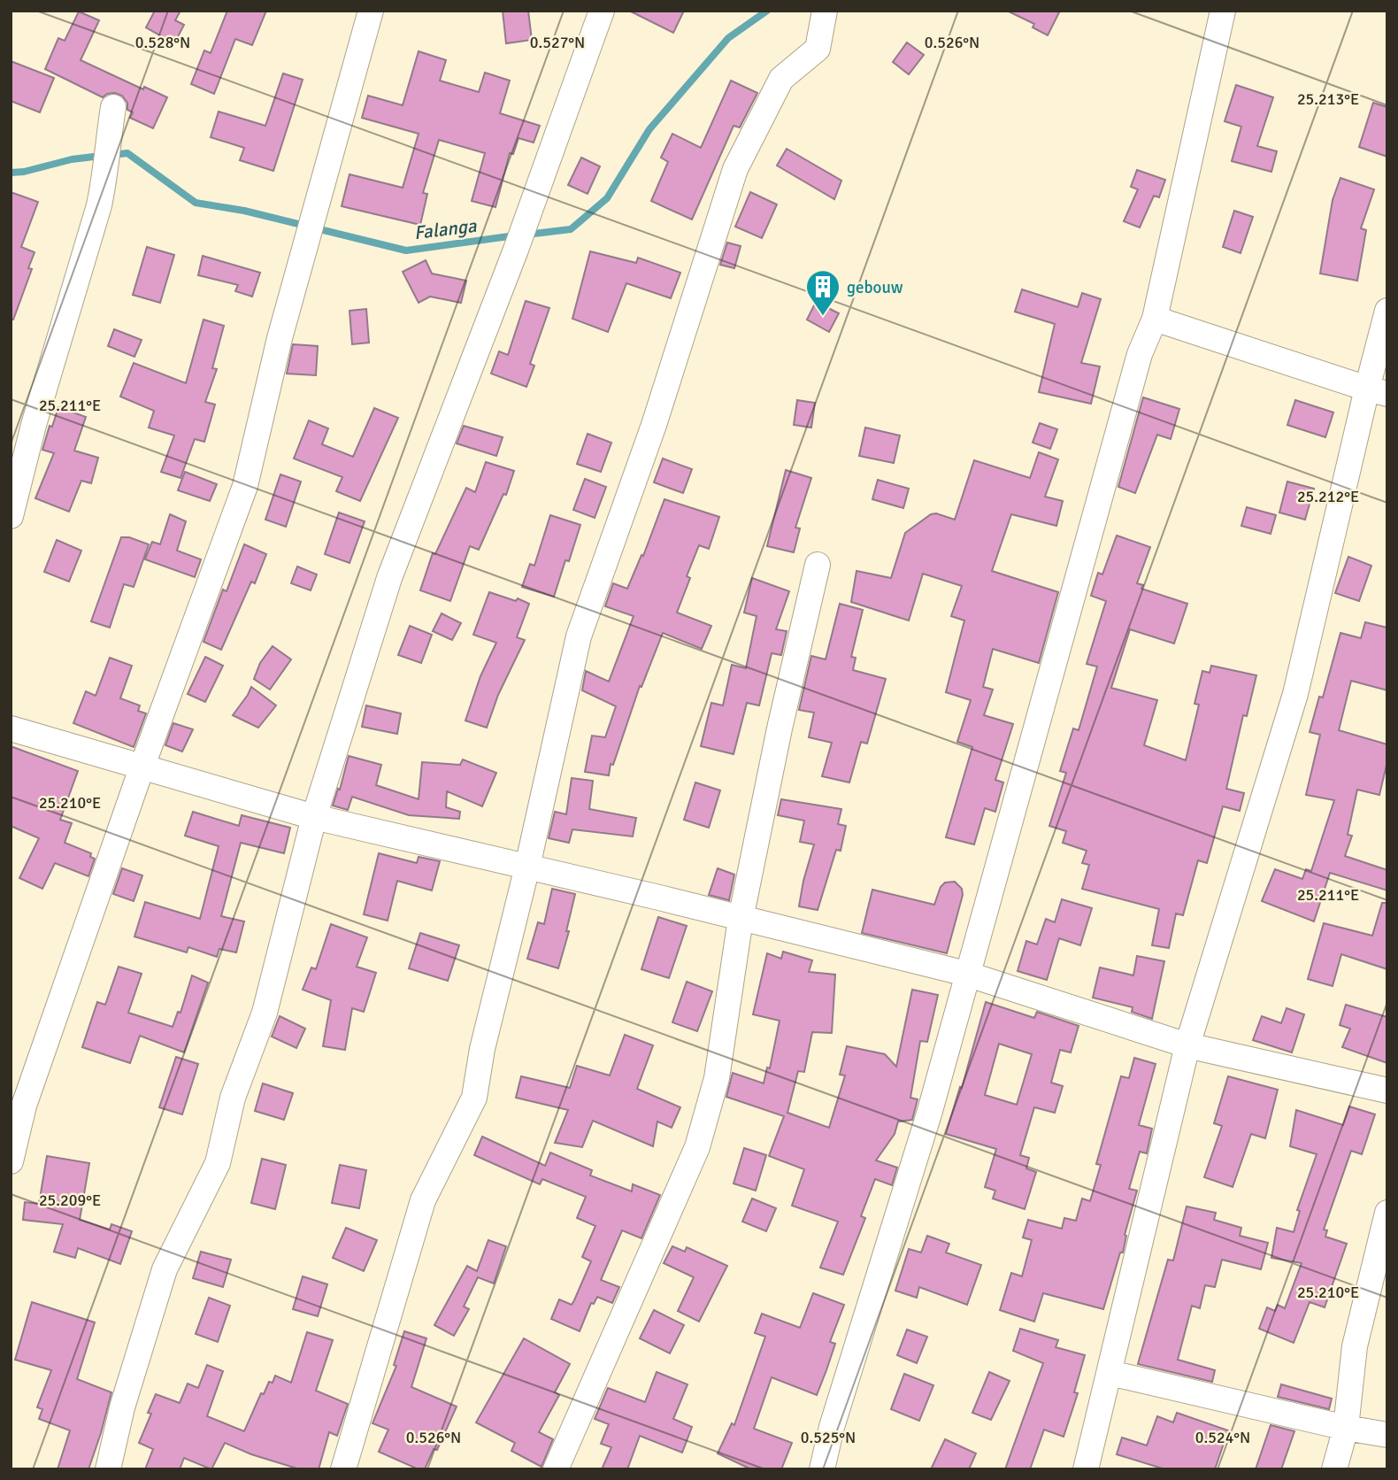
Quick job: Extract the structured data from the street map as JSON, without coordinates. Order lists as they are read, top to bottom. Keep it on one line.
{"water":["Falanga"],"places":{"building":["gebouw"]},"coordinates":["0.528°N","0.527°N","0.526°N","25.213°E","25.211°E","25.212°E","25.210°E","25.209°E","0.525°N","0.524°N"]}
